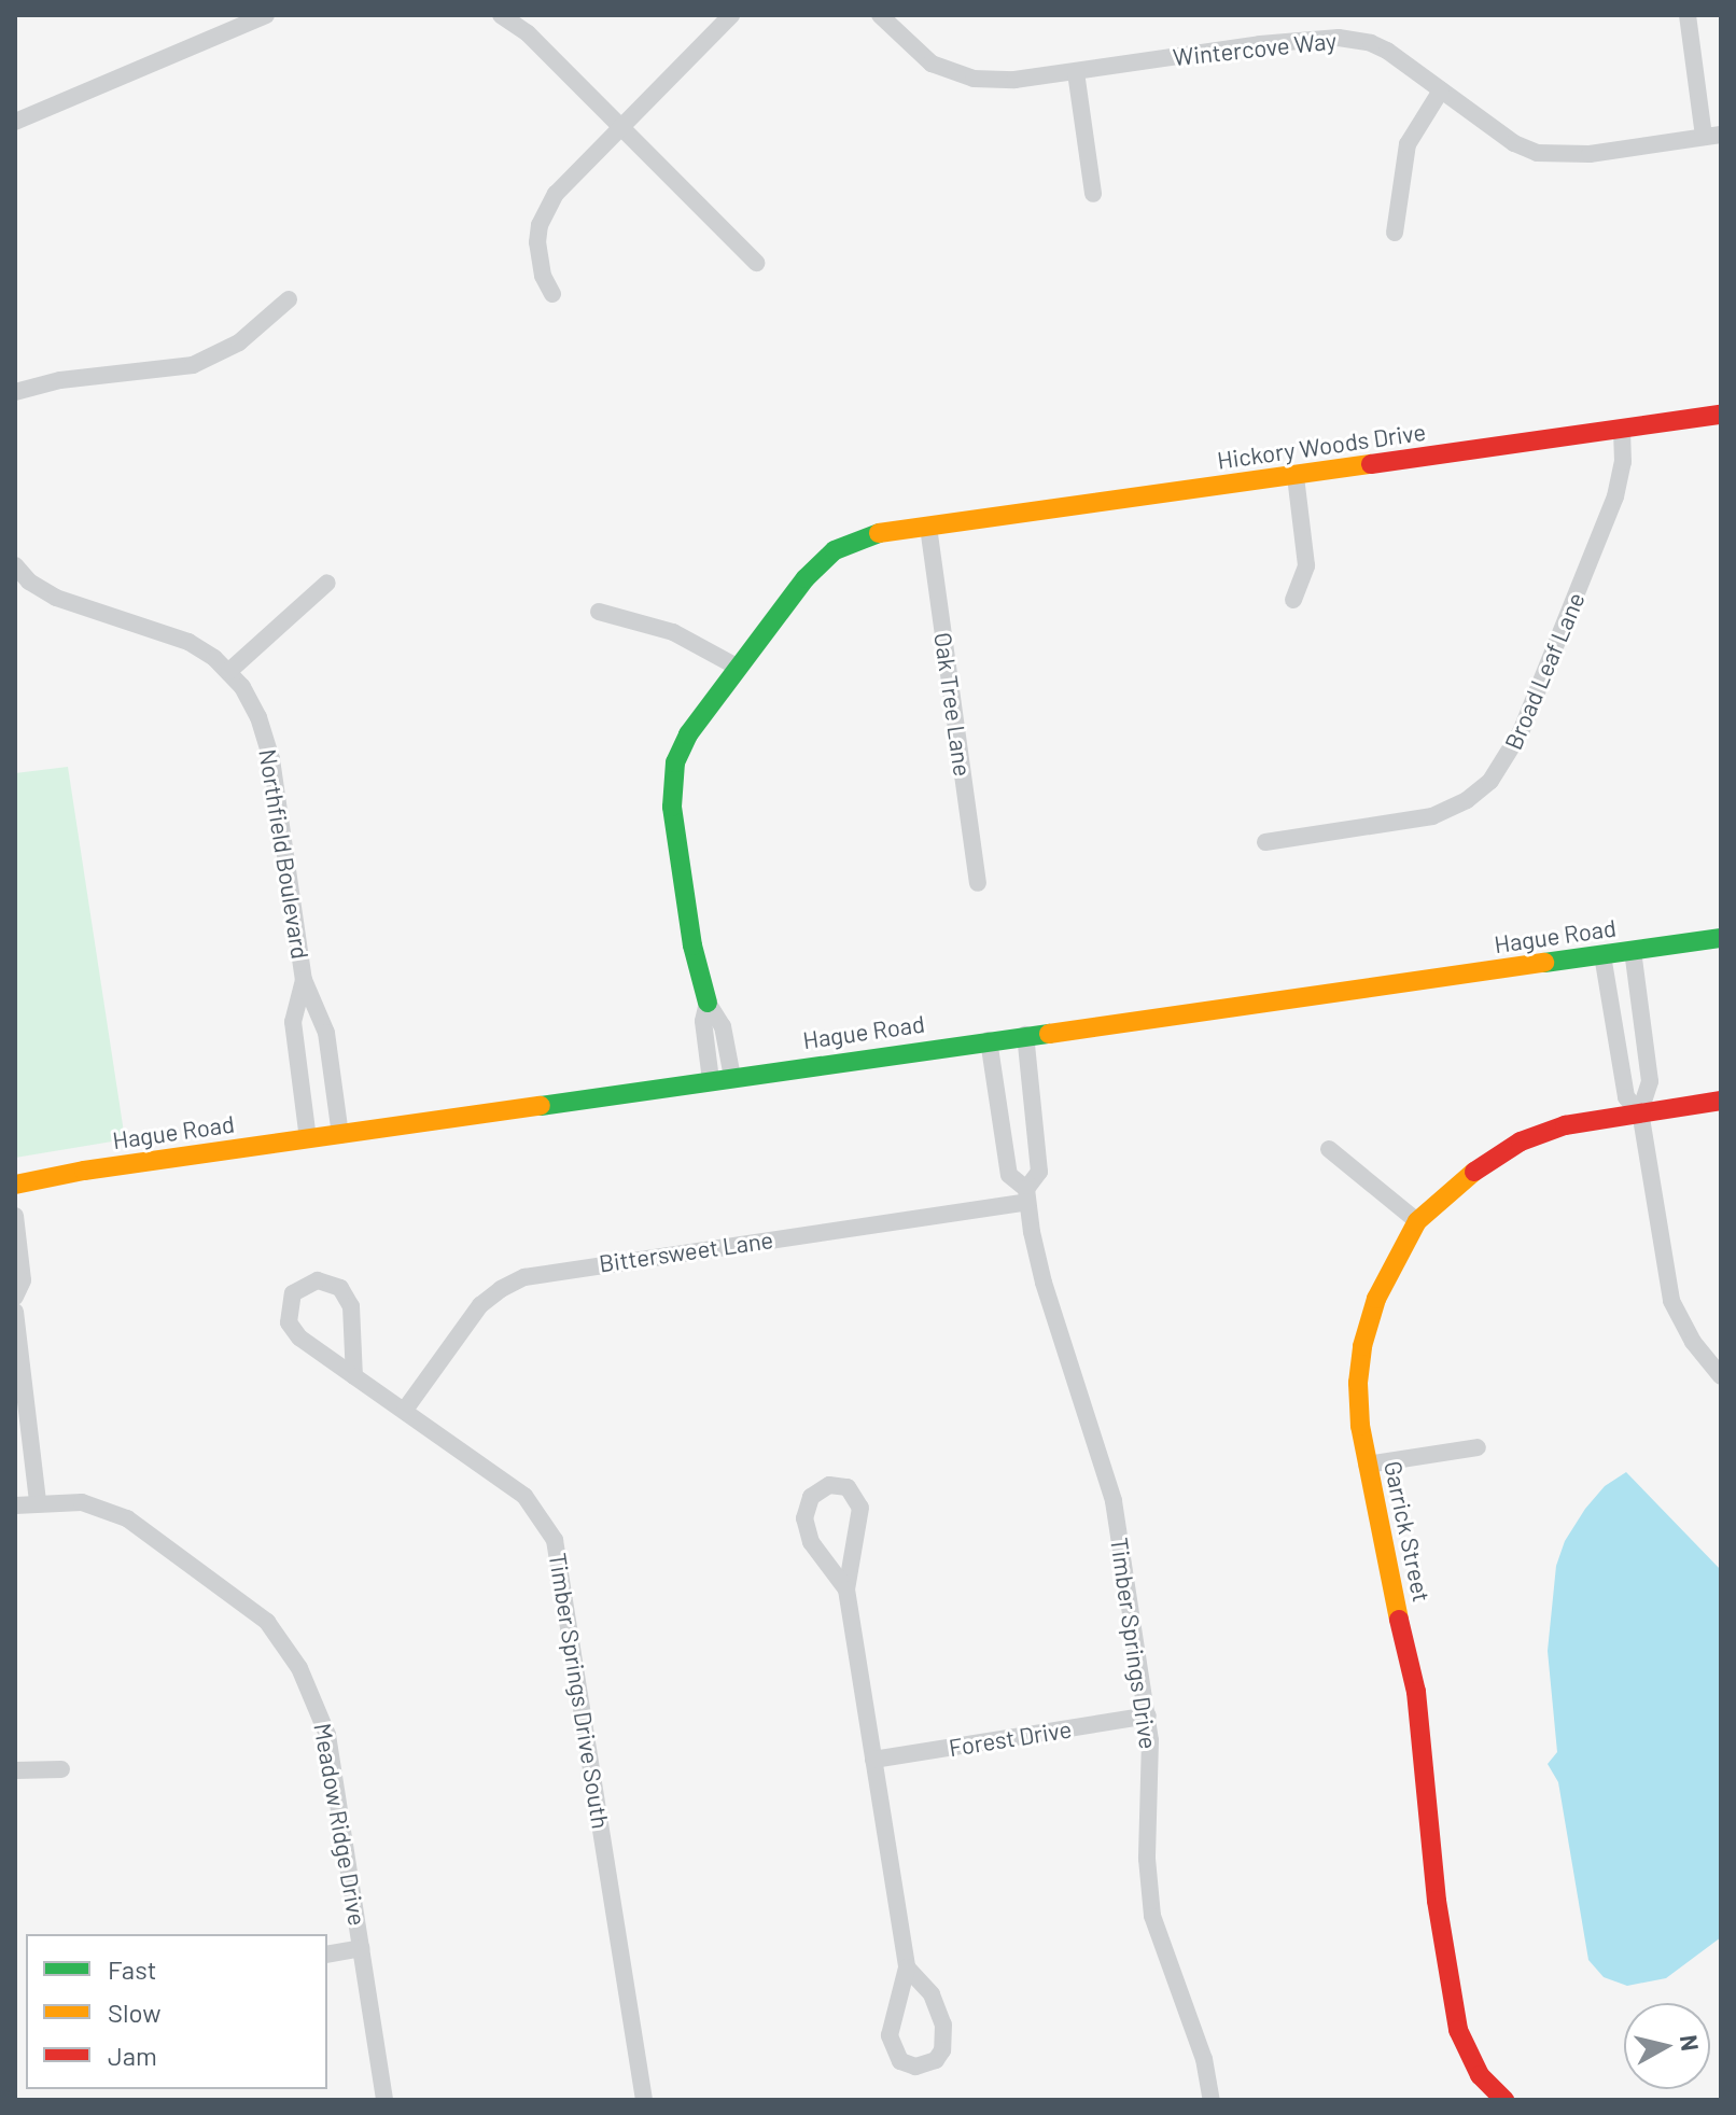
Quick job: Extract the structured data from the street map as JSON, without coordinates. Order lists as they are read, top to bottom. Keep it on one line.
{"streets":{"street":["Wintercove Way","Hickory Woods Drive","Broad Leaf Lane","Oak Tree Lane","Northfield Boulevard","Hague Road","Bittersweet Lane","Garrick Street","Timber Springs Drive","Timber Springs Drive South","Forest Drive","Meadow Ridge Drive"]},"crossings":[["Hickory Woods Drive","Broad Leaf Lane"],["Hickory Woods Drive","Oak Tree Lane"],["Northfield Boulevard","Hague Road"],["Hague Road","Timber Springs Drive"],["Bittersweet Lane","Timber Springs Drive"],["Bittersweet Lane","Timber Springs Drive South"],["Timber Springs Drive","Forest Drive"]],"legend":["Fast","Slow","Jam"],"north":"right"}
